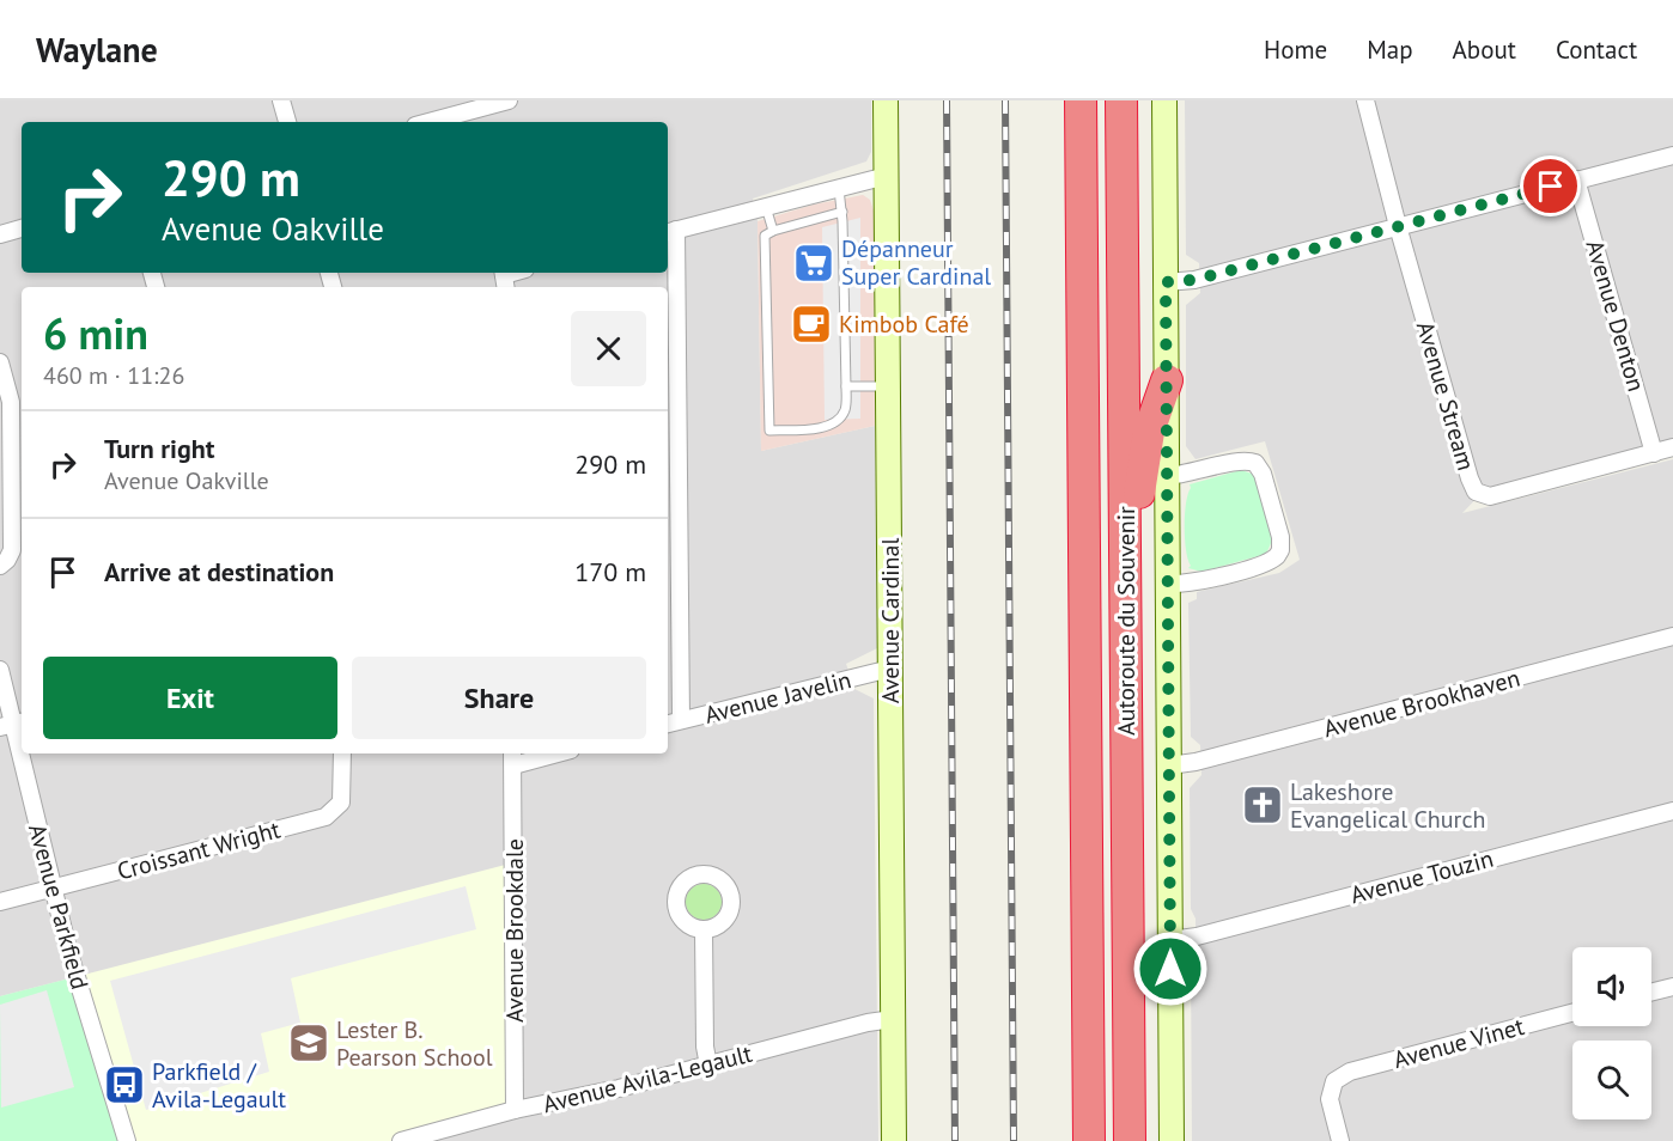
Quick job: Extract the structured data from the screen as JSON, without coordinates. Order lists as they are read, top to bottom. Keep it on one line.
{"streets":{"highway":["Autoroute du Souvenir"],"main road":["Avenue Cardinal"],"street":["Avenue Denton","Avenue Stream","Avenue Javelin","Avenue Brookhaven","Croissant Wright","Avenue Touzin","Avenue Parkfield","Avenue Brookdale","Avenue Vinet","Avenue Avila-Legault"]},"crossings":[["Avenue Denton","Avenue Stream"],["Avenue Cardinal","Avenue Javelin"],["Avenue Cardinal","Avenue Avila-Legault"],["Croissant Wright","Avenue Parkfield"],["Avenue Brookdale","Avenue Avila-Legault"]],"places":{"supermarket":["Dépanneur Super Cardinal"],"cafe":["Kimbob Café"],"church":["Lakeshore Evangelical Church"],"school or university":["Lester B. Pearson School"],"bus stop":["Parkfield / Avila-Legault"]},"page":{"header":"Waylane","nav":["Home","Map","About","Contact"],"turn":["290 m","Avenue Oakville"],"heading":["6 min","460 m · 11:26"],"list":[{"name":"Turn right","note":"Avenue Oakville","value":"290 m"},{"name":"Arrive at destination","value":"170 m"}],"buttons":["Exit","Share"]}}
